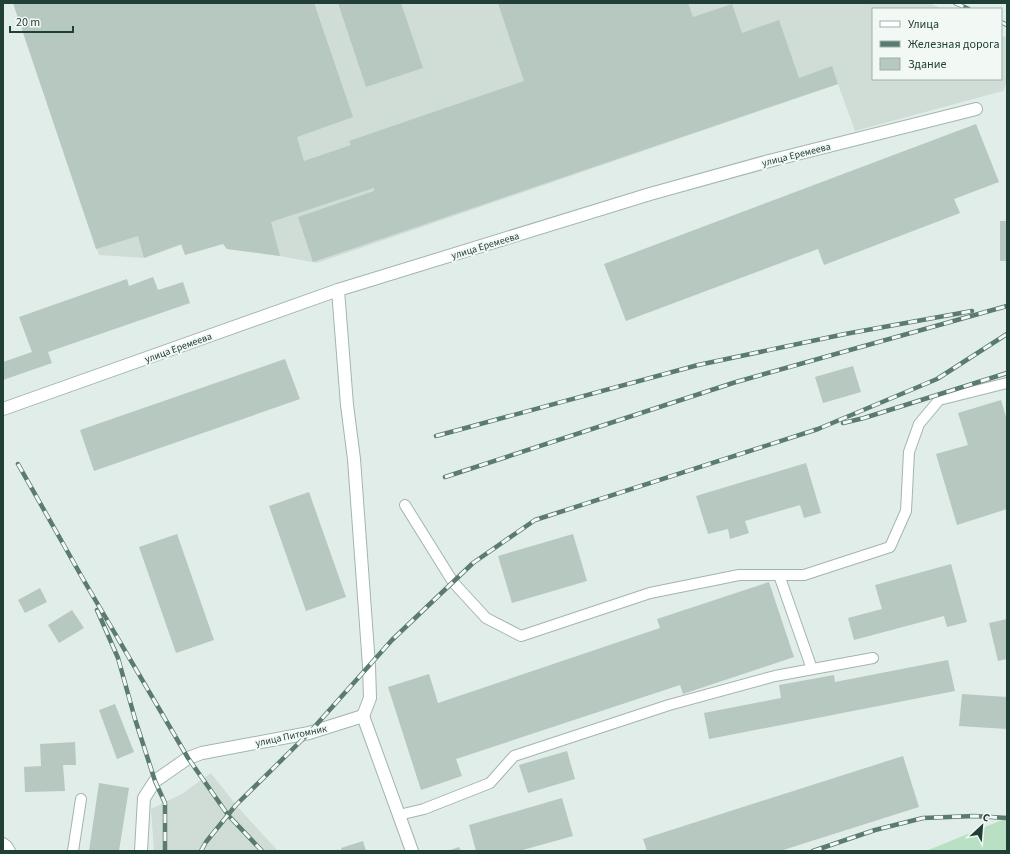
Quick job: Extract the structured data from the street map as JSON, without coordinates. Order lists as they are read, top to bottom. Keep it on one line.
{"streets":{"street":["улица Еремеева","улица Питомник"]},"legend":["Улица","Железная дорога","Здание"],"scale_bar":"20 m","north":"top right"}
